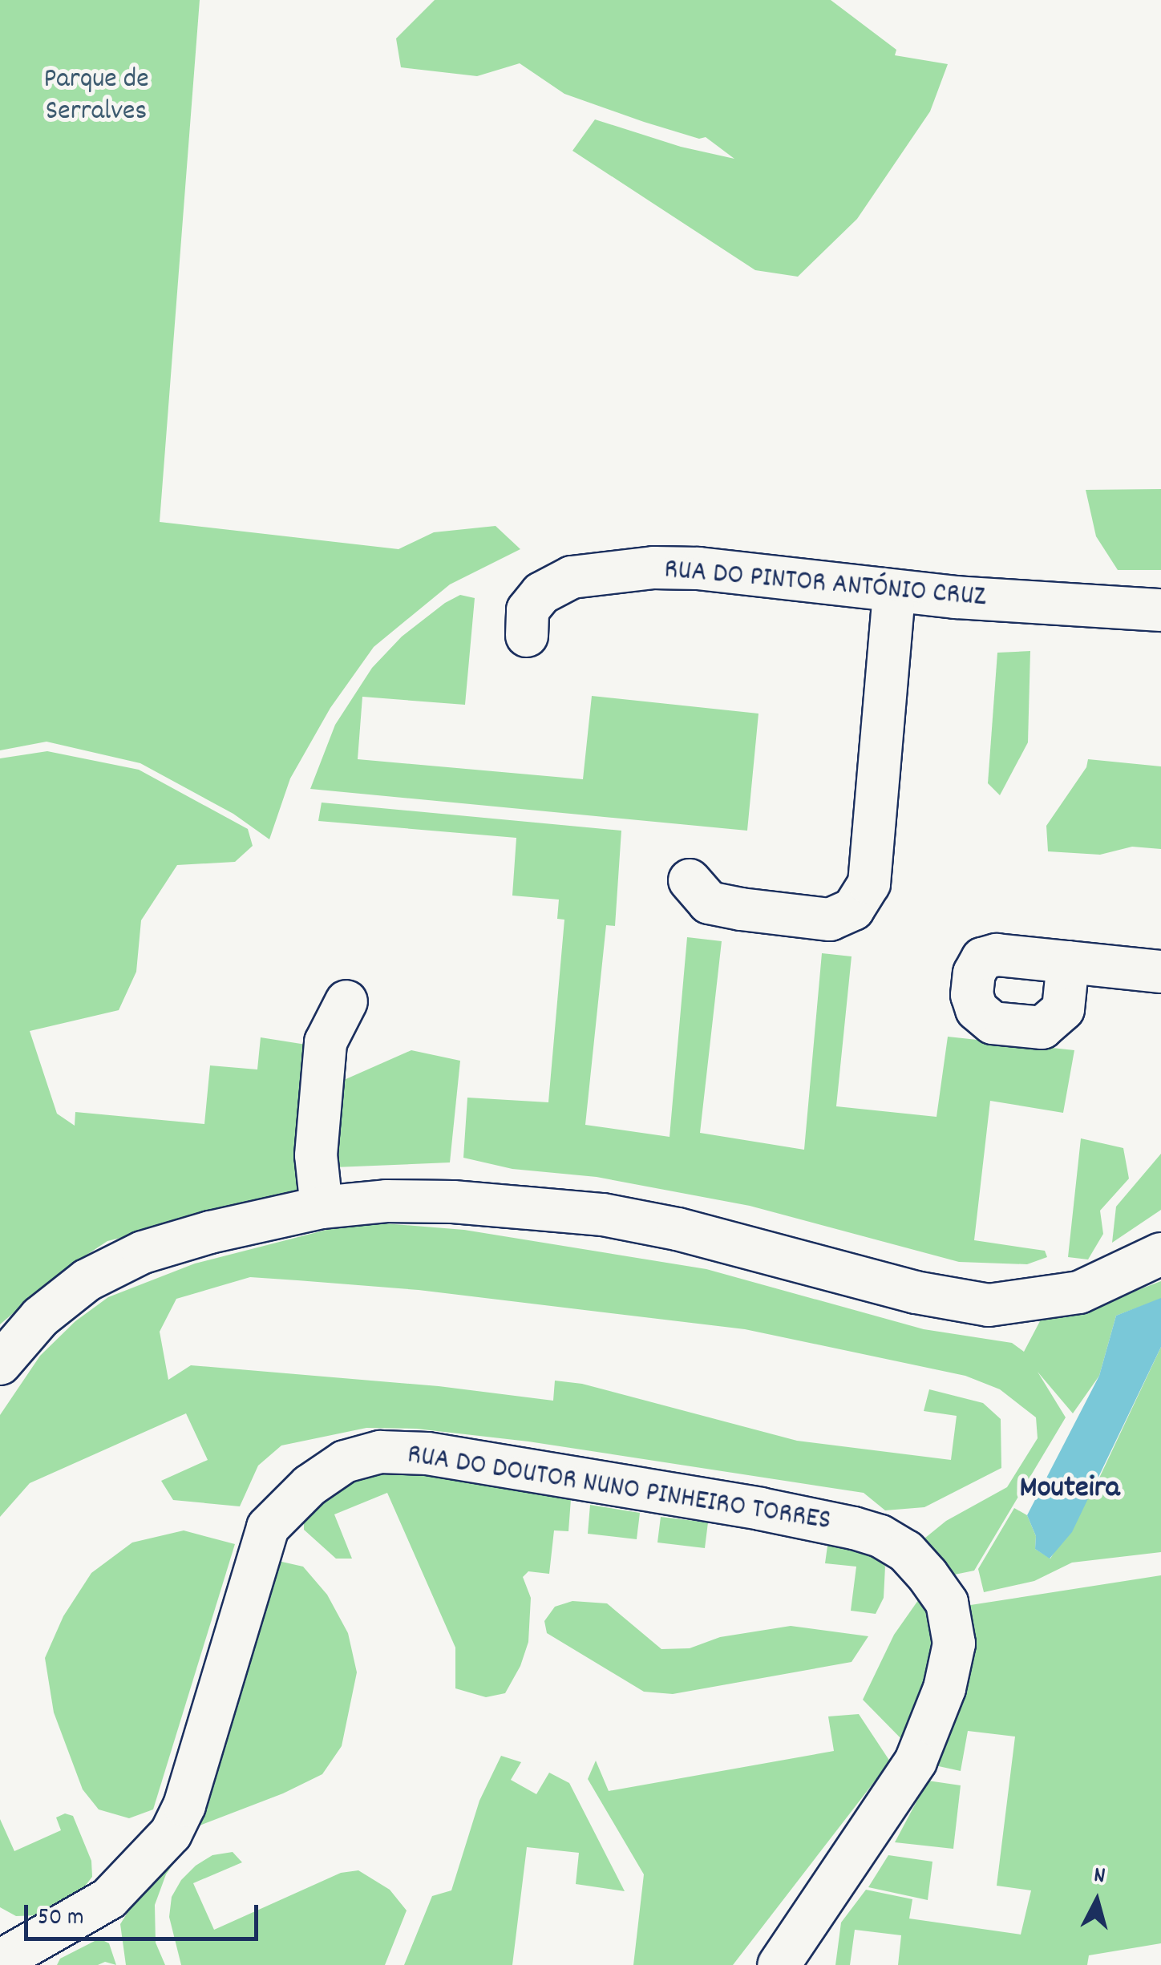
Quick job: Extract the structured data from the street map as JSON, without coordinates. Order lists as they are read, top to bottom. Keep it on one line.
{"streets":{"street":["RUA DO PINTOR ANTÓNIO CRUZ","RUA DO DOUTOR NUNO PINHEIRO TORRES"]},"districts":["Mouteira"],"parks":["Parque de Serralves"],"scale_bar":"50 m","north":"top"}
